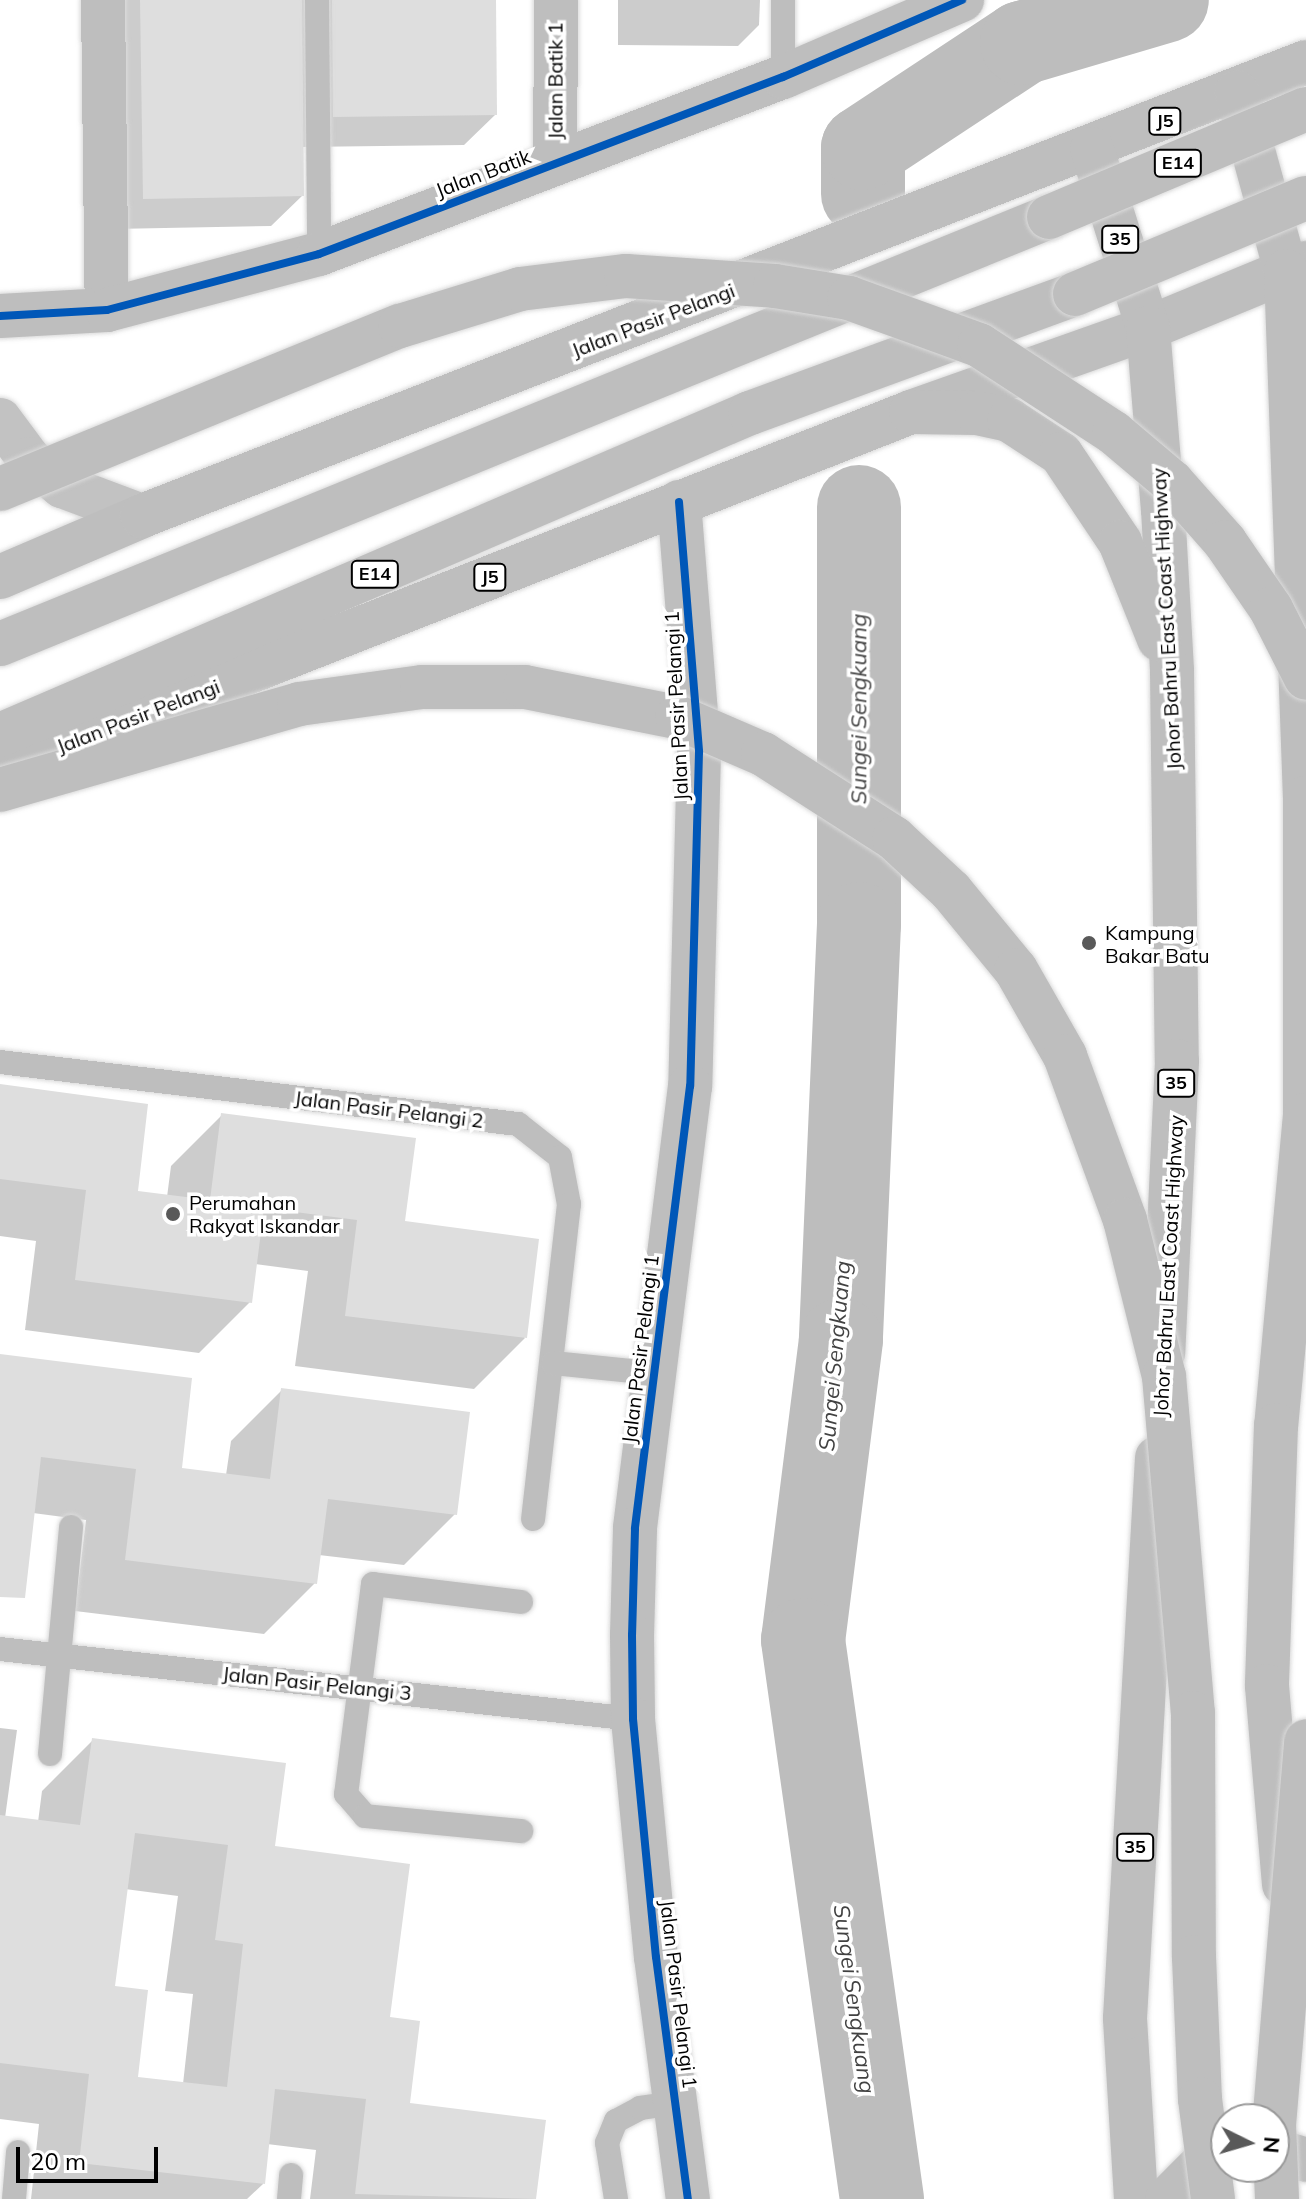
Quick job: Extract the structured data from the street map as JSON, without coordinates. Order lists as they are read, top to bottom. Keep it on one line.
{"streets":{"main road":["Jalan Batik 1","J5","E14","Jalan Batik","35","Jalan Pasir Pelangi","Johor Bahru East Coast Highway","Jalan Pasir Pelangi 1"],"lane":["Jalan Pasir Pelangi 2","Jalan Pasir Pelangi 3"]},"crossings":[["Jalan Batik 1","Jalan Batik"],["Jalan Pasir Pelangi","Johor Bahru East Coast Highway"],["Jalan Pasir Pelangi","Jalan Pasir Pelangi 1"],["Jalan Pasir Pelangi 1","Jalan Pasir Pelangi 3"]],"water":["Sungei Sengkuang"],"places":["Kampung Bakar Batu","Perumahan Rakyat Iskandar"],"scale_bar":"20 m","north":"right"}
